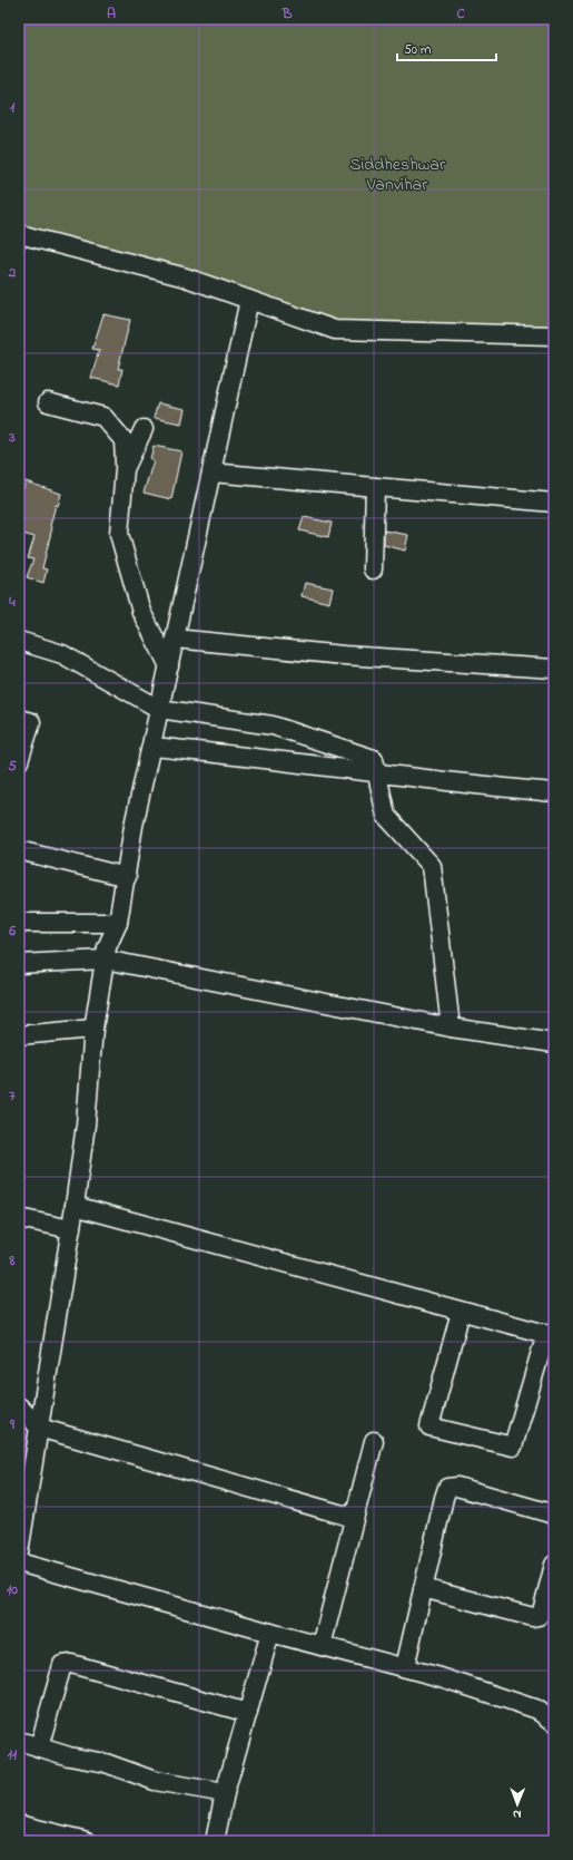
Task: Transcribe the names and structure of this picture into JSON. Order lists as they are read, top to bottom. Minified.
{"parks":["Siddheshwar Vanvihar"],"scale_bar":"50 m","north":"bottom","grid":{"columns":["A","B","C"],"rows":["1","2","3","4","5","6","7","8","9","10","11"]}}
